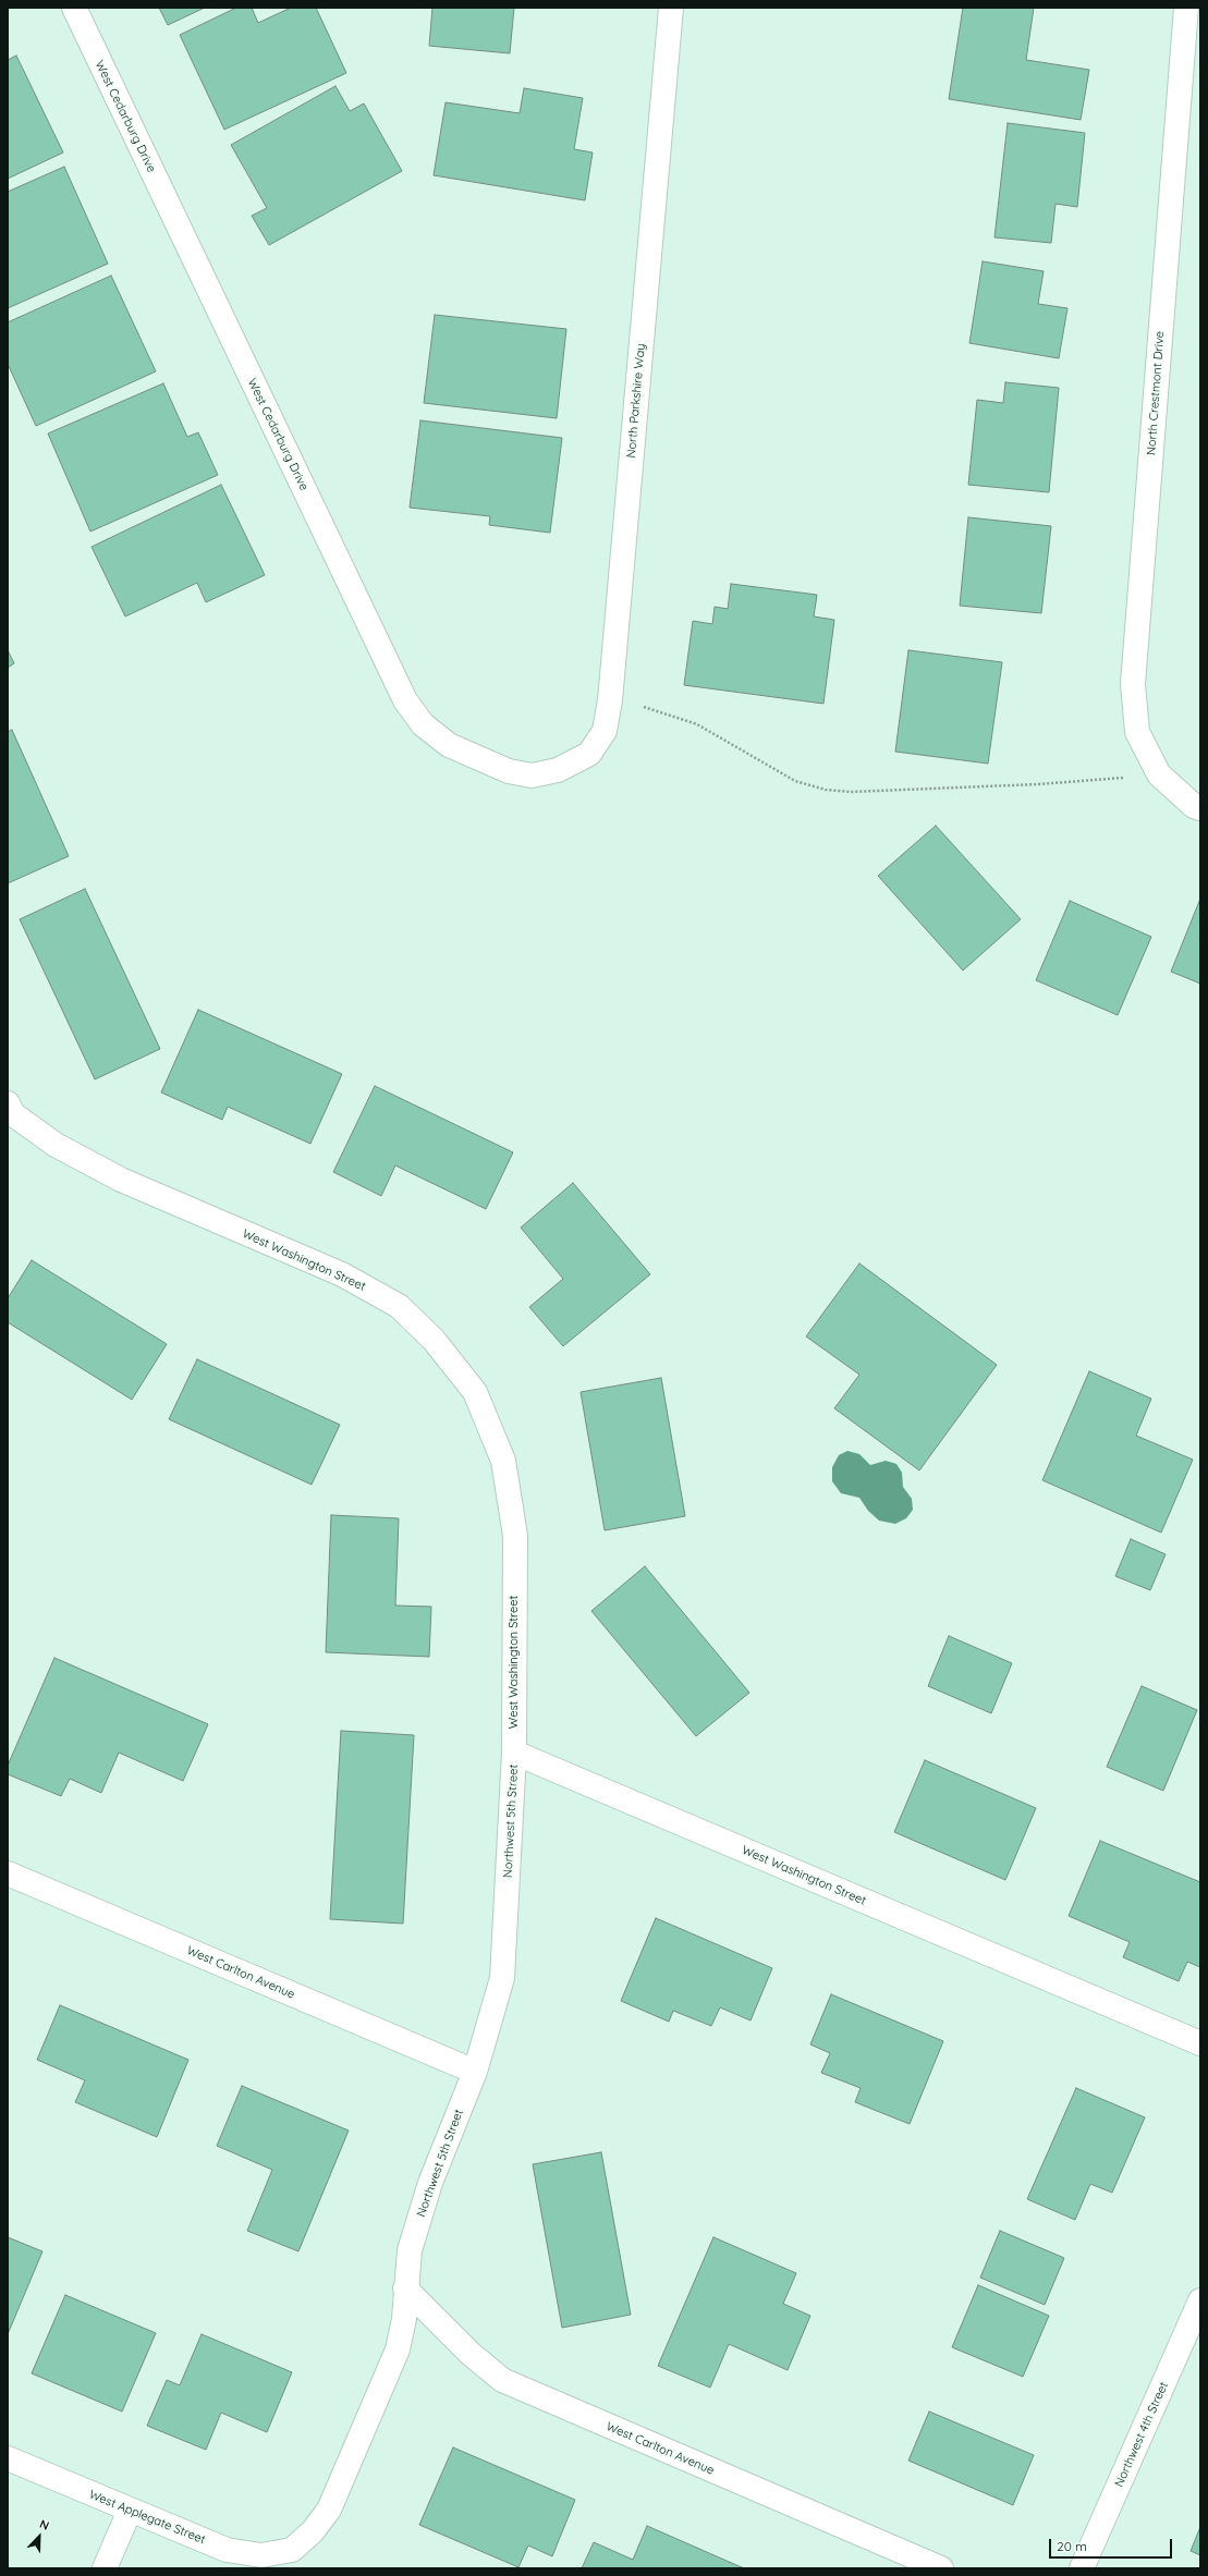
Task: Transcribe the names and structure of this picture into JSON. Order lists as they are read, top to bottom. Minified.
{"streets":{"street":["West Cedarburg Drive","North Crestmont Drive","North Parkshire Way","West Washington Street","Northwest 5th Street","West Carlton Avenue","Northwest 4th Street","West Applegate Street"]},"crossings":[["West Cedarburg Drive","North Parkshire Way"],["West Washington Street","Northwest 5th Street"],["Northwest 5th Street","West Carlton Avenue"],["Northwest 5th Street","West Applegate Street"]],"scale_bar":"20 m","north":"top right"}
